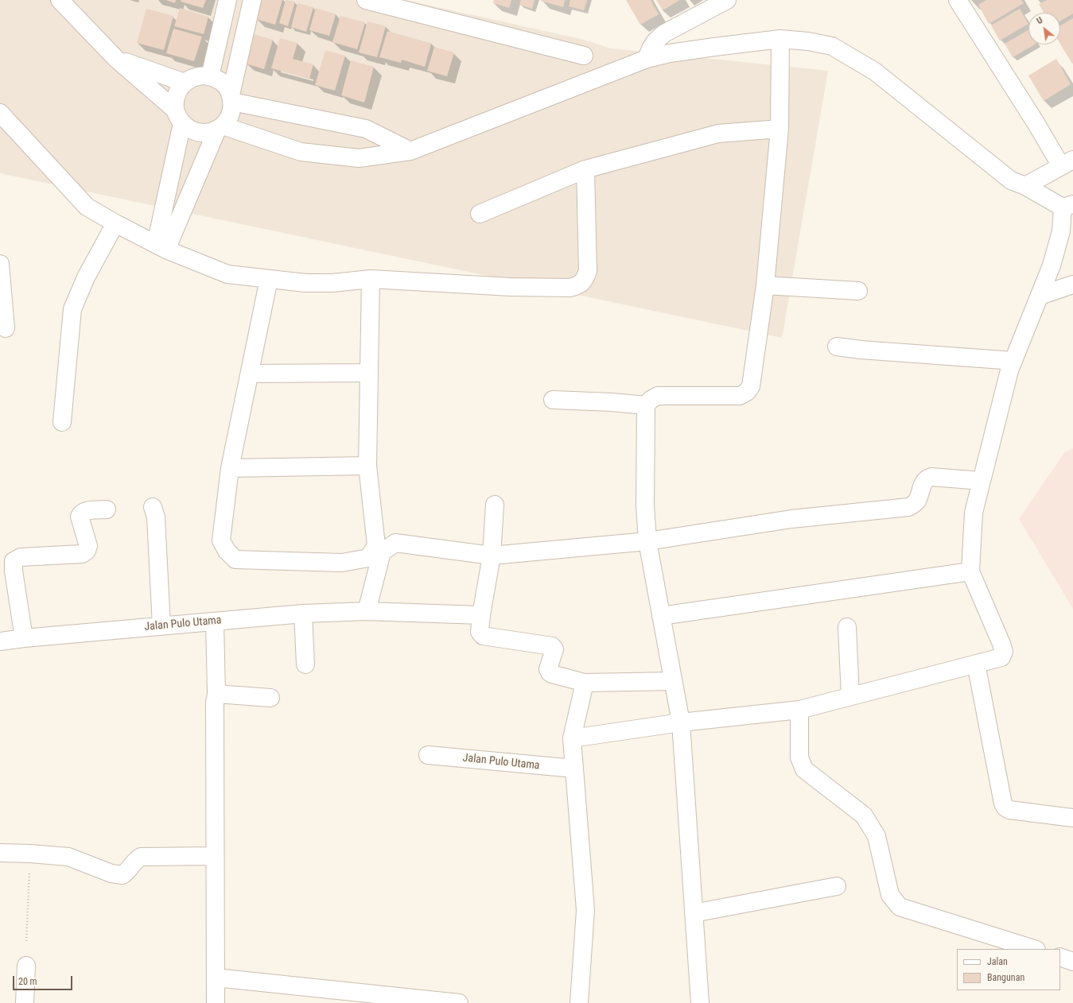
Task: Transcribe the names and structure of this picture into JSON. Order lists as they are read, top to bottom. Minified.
{"streets":{"street":["Jalan Pulo Utama"]},"legend":["Jalan","Bangunan"],"scale_bar":"20 m","north":"top left"}
